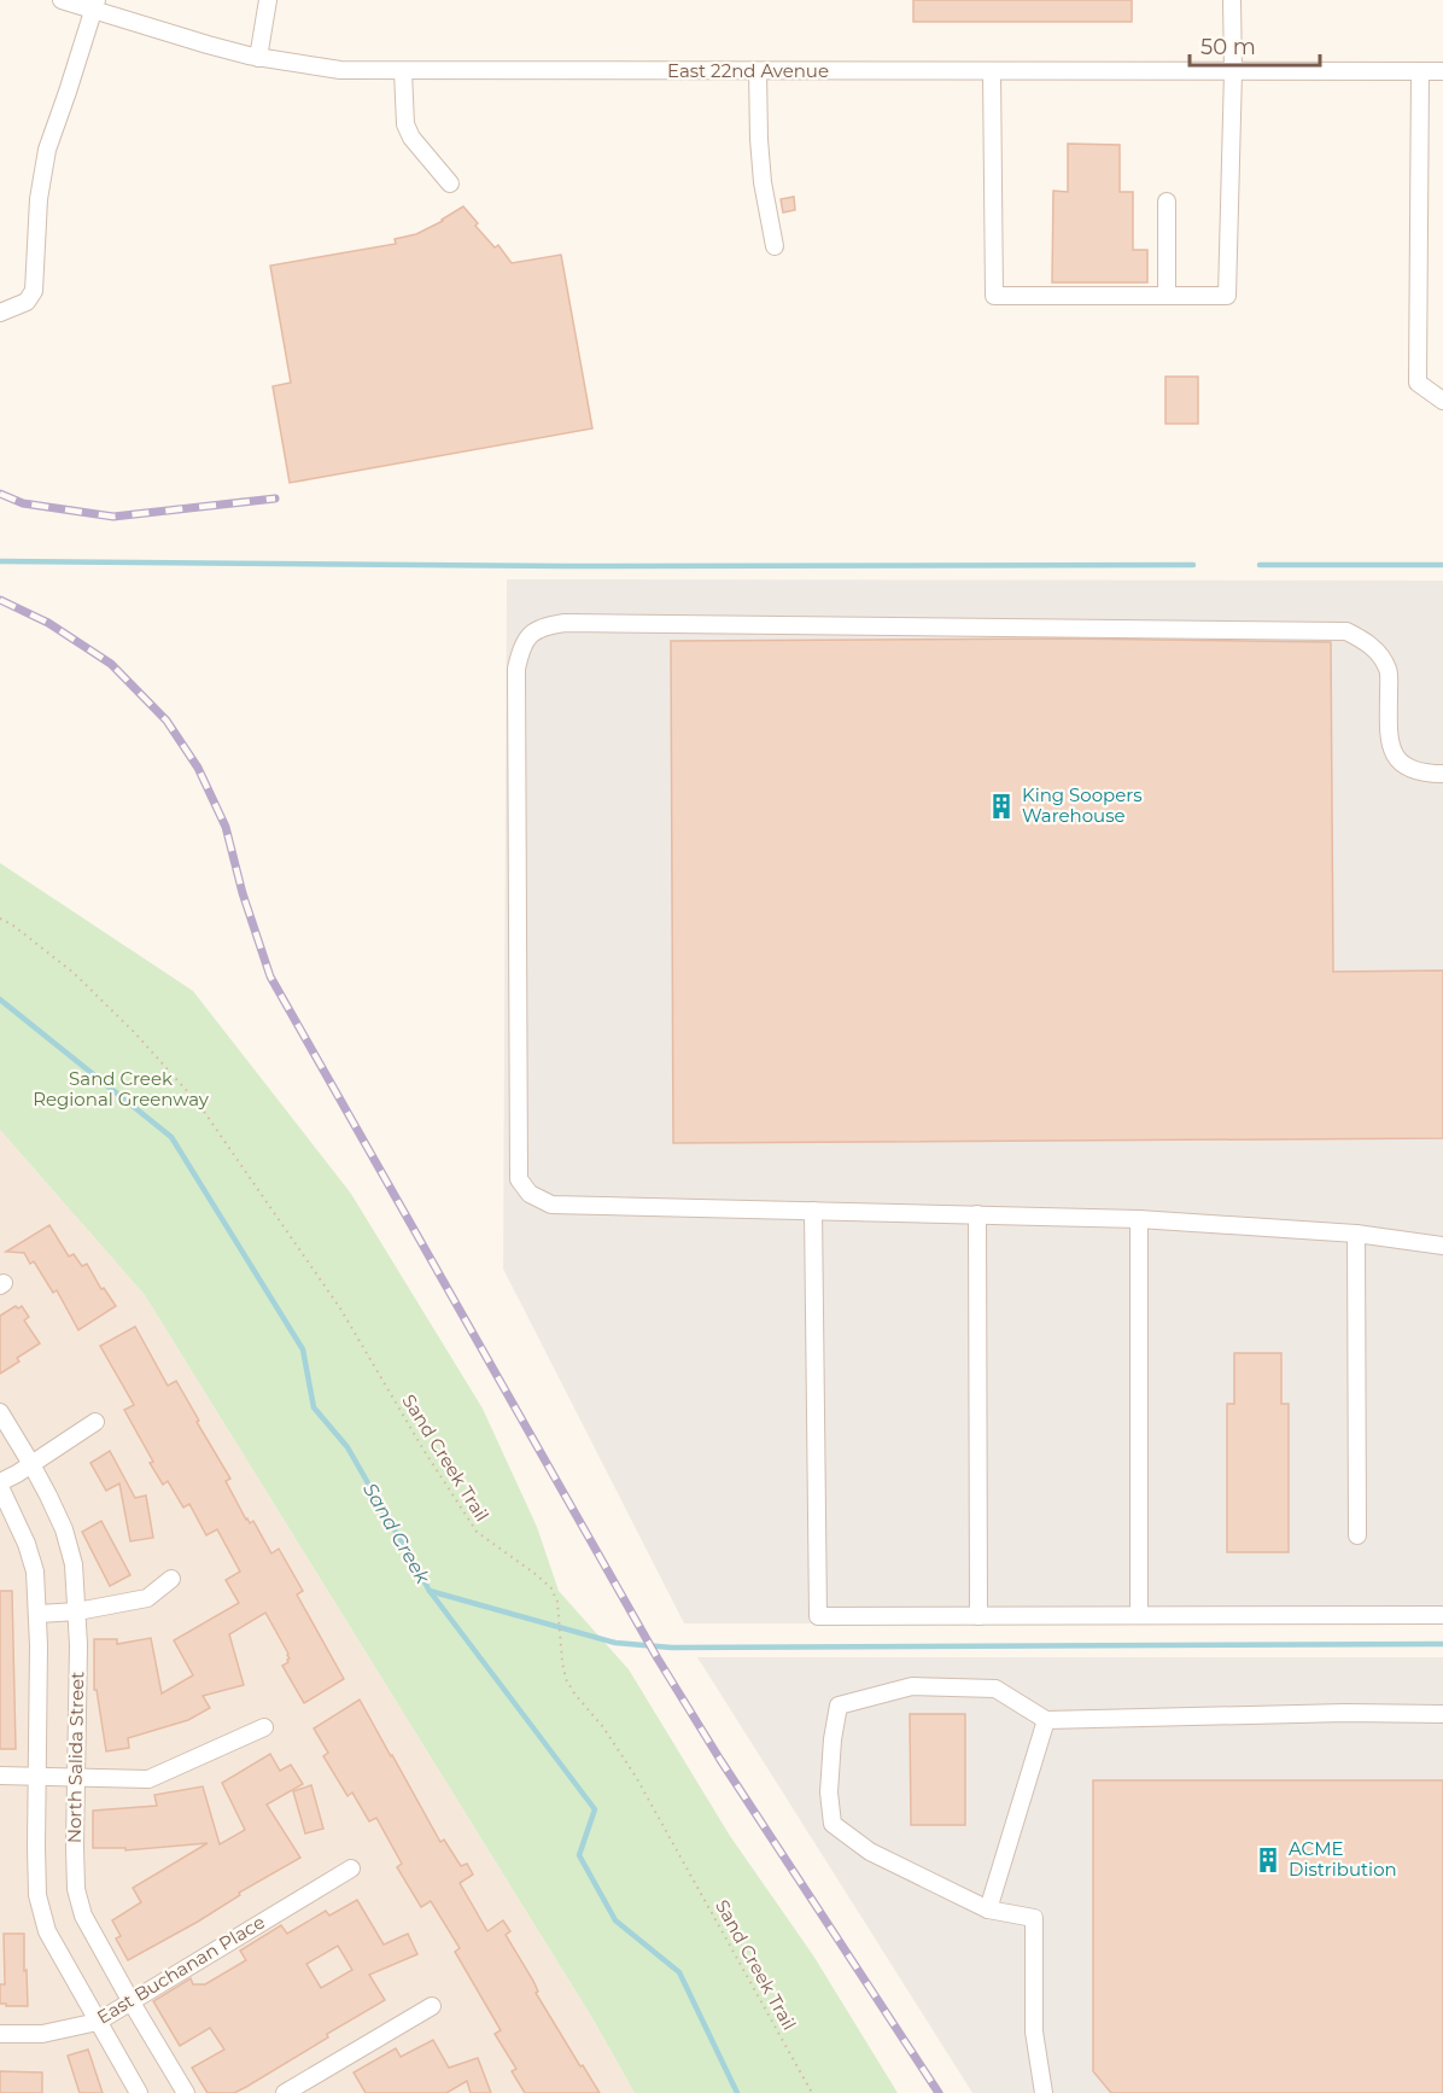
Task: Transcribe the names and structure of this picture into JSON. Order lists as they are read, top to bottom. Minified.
{"streets":{"street":["East 22nd Avenue","North Salida Street","East Buchanan Place"],"path":["Sand Creek Trail"]},"crossings":[["North Salida Street","East Buchanan Place"]],"water":["Sand Creek"],"parks":["Sand Creek Regional Greenway"],"places":{"building":["King Soopers Warehouse","ACME Distribution"]},"scale_bar":"50 m"}
